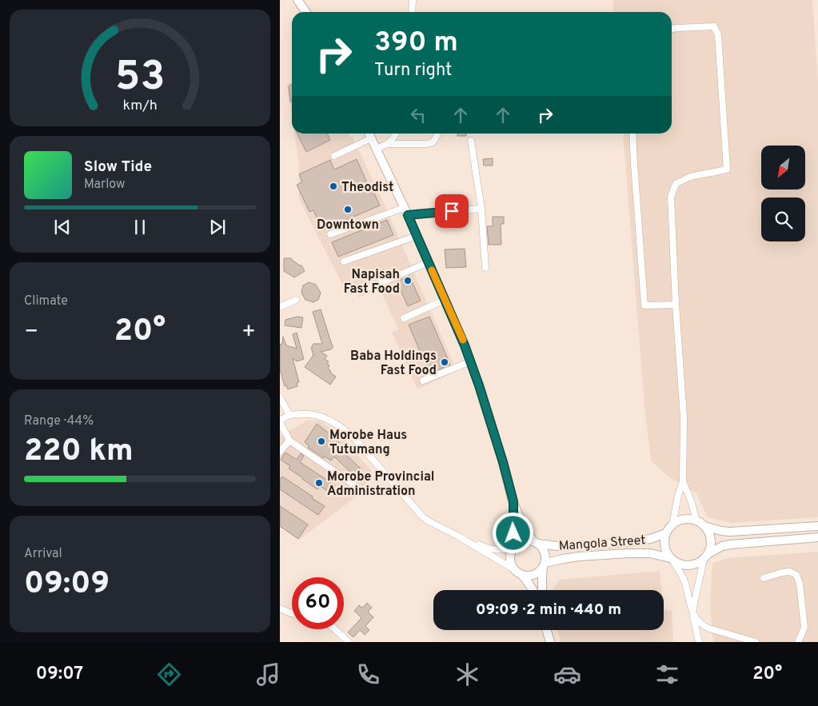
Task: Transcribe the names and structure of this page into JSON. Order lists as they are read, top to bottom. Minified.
{"streets":{"main road":["Mangola Street"]},"places":["Theodist","Downtown","Napisah Fast Food","Baba Holdings Fast Food","Morobe Haus Tutumang","Morobe Provincial Administration"],"north":"bottom left","page":{"turn":["390 m","Turn right"],"song":["Slow Tide","Marlow"],"tile":["Climate",["Range · 44%","220 km"],["Arrival","09:09"]],"heat":["−","20°","+"],"limit":"60","trip":"09:09 · 2 min · 440 m","tabs":["09:07","20°"],"gauge":["53","km/h"]}}
